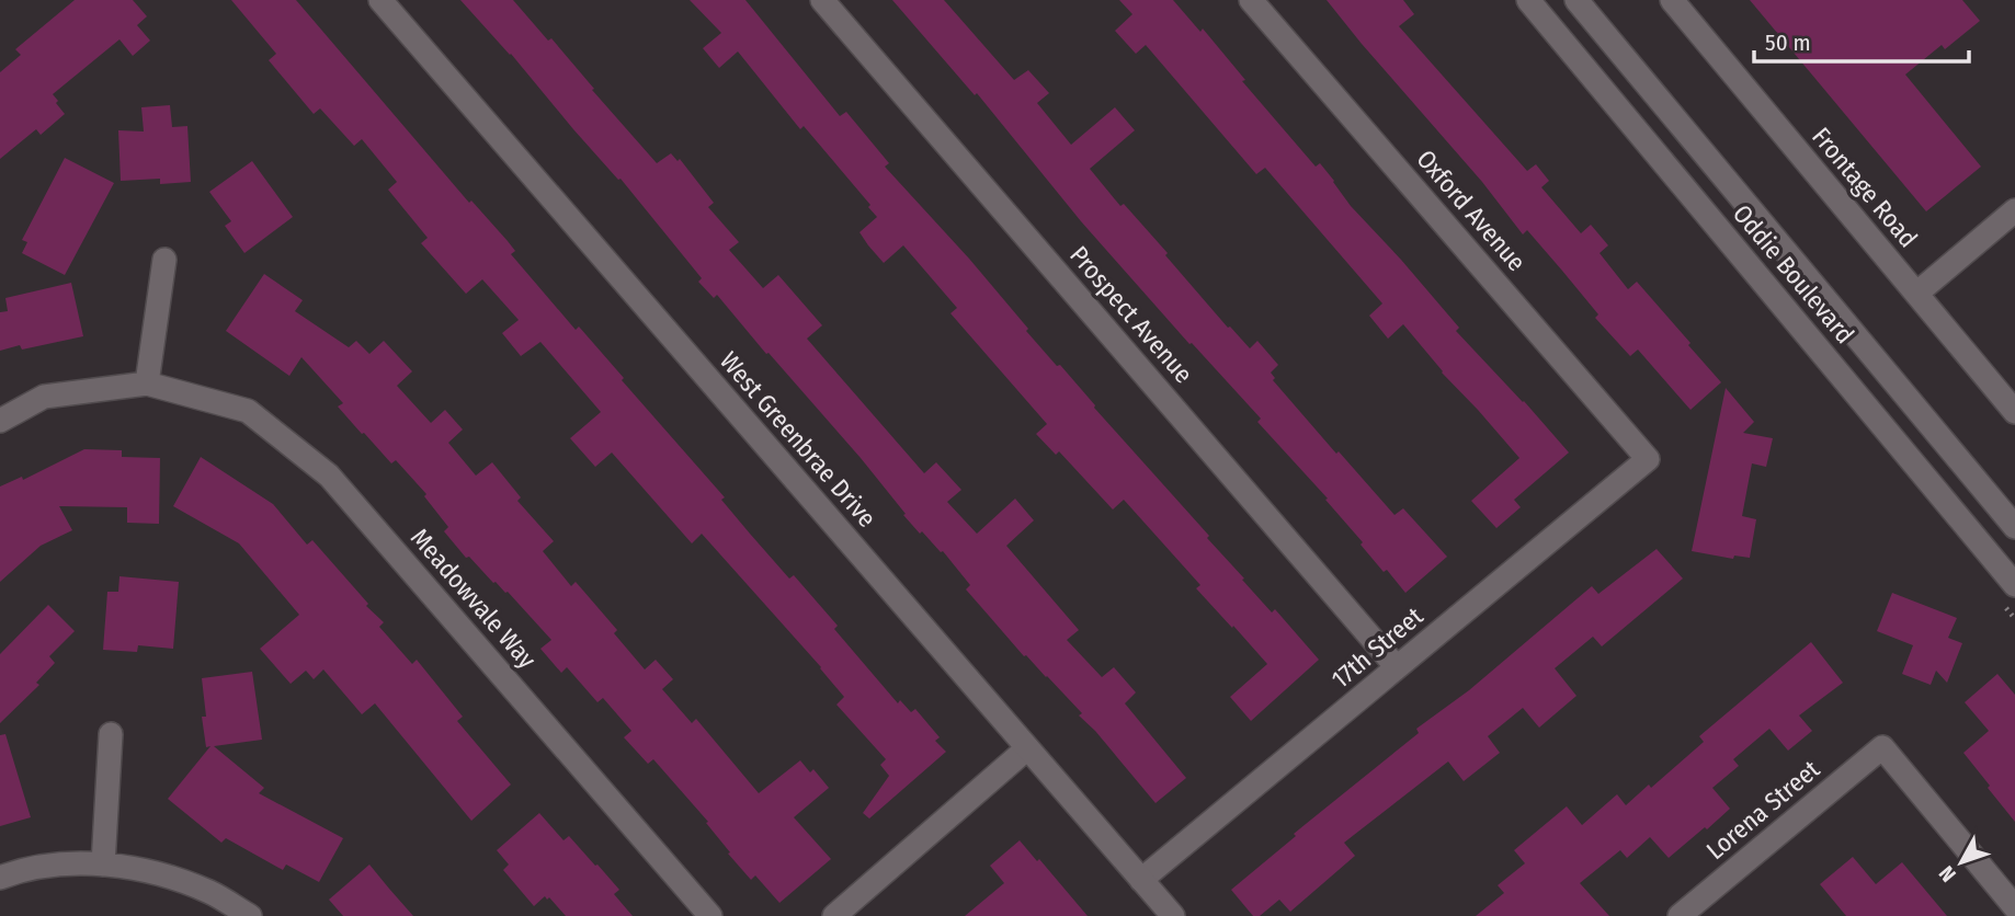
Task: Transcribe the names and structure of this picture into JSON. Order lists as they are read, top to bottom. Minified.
{"streets":{"street":["Frontage Road","Oxford Avenue","Oddie Boulevard","Prospect Avenue","West Greenbrae Drive","Meadowvale Way","17th Street","Lorena Street"]},"crossings":[["Oxford Avenue","17th Street"],["Prospect Avenue","17th Street"],["West Greenbrae Drive","17th Street"]],"scale_bar":"50 m","north":"bottom left"}
